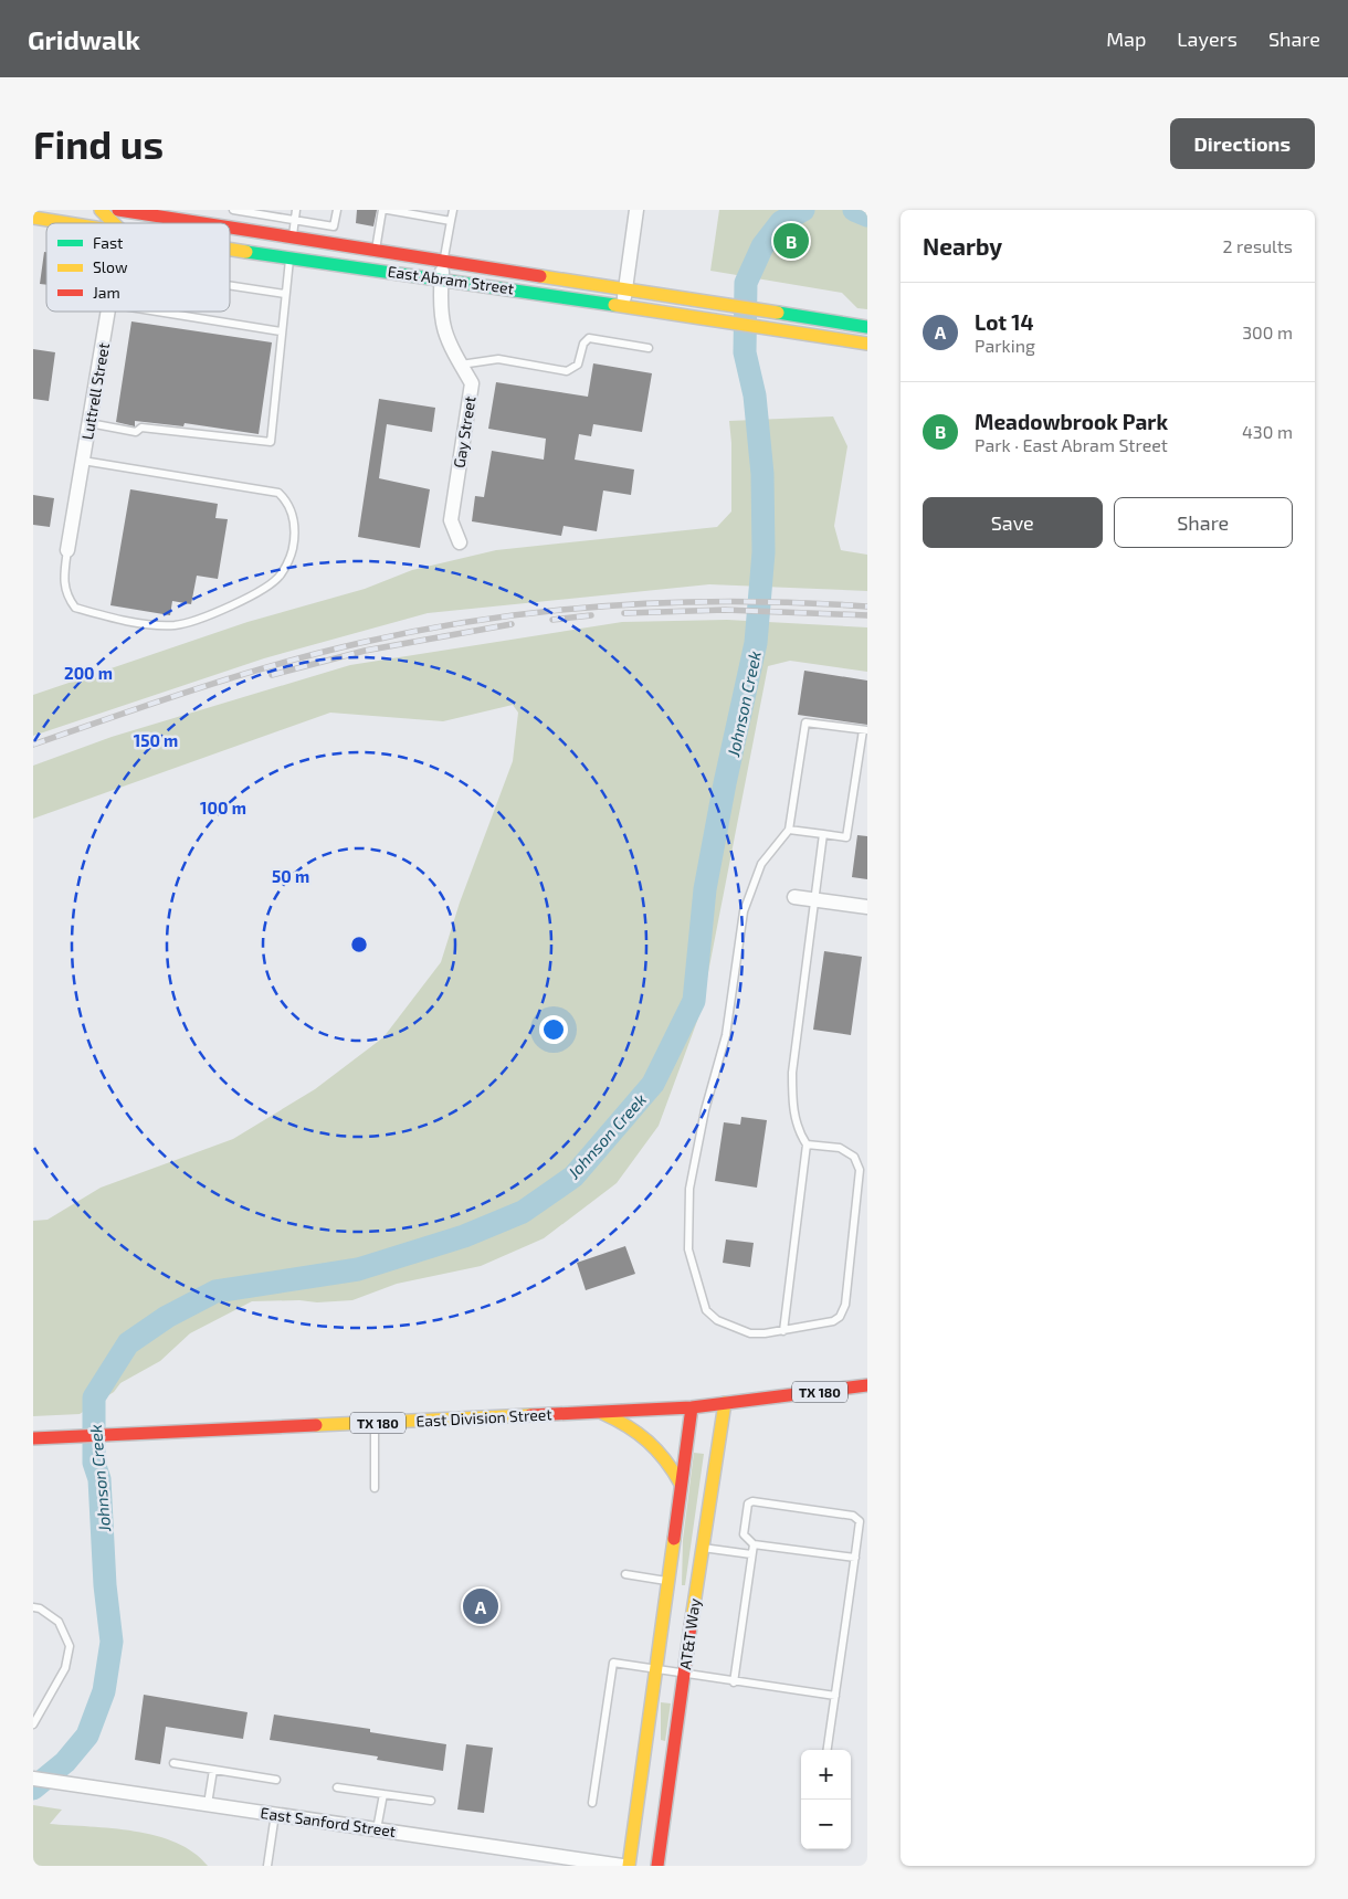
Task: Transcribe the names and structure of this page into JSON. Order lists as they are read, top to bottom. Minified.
{"streets":{"main road":["East Abram Street","TX 180","East Division Street","AT&T Way"],"street":["Luttrell Street","Gay Street","East Sanford Street"]},"crossings":[["East Abram Street","Gay Street"],["East Division Street","AT&T Way"]],"water":["Johnson Creek"],"legend":["Fast","Slow","Jam"],"page":{"header":"Gridwalk","nav":["Map","Layers","Share"],"buttons":["Directions",["Save","Share"]],"title":"Find us","heading":["Nearby","2 results"],"pins":["B","A"],"list":[{"mark":"A","name":"Lot 14","note":"Parking","value":"300 m"},{"mark":"B","name":"Meadowbrook Park","note":"Park · East Abram Street","value":"430 m"}],"map_buttons":["+","−"]},"rings":["200 m","150 m","100 m","50 m"]}
